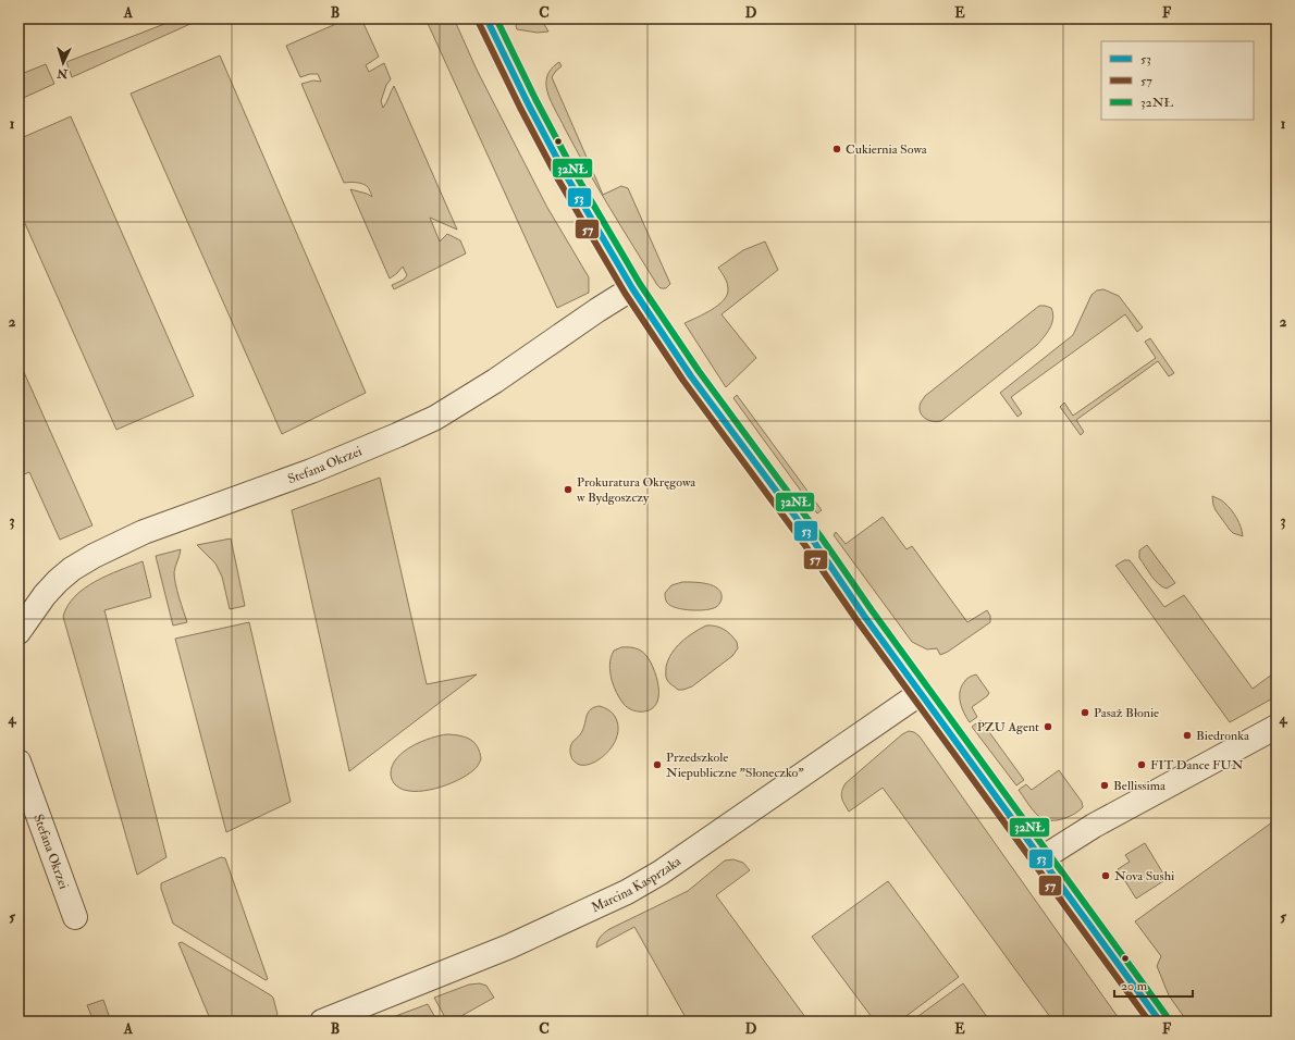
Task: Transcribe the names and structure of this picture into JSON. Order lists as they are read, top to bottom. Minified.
{"streets":{"street":["Stefana Okrzei","Marcina Kasprzaka"]},"places":["Cukiernia Sowa","Prokuratura Okręgowa w Bydgoszczy","Pasaż Błonie","PZU Agent","Biedronka","Przedszkole Niepubliczne \"Słoneczko\"","FIT Dance FUN","Bellissima","Nova Sushi"],"lines":["transit line 53","transit line 32NŁ","transit line 57"],"legend":["53","57","32NŁ"],"scale_bar":"20 m","north":"bottom","grid":{"columns":["A","B","C","D","E","F"],"rows":["1","2","3","4","5"]}}
